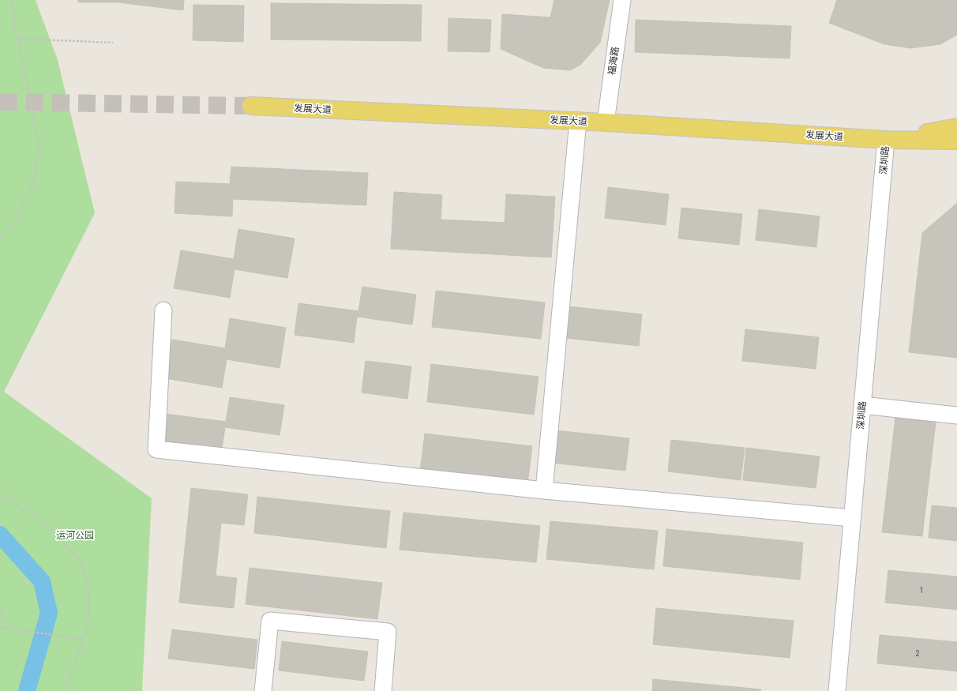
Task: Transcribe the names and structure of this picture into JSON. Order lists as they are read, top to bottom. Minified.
{"streets":{"main road":["发展大道"],"street":["福海路","深圳路"]},"crossings":[["福海路","发展大道"],["发展大道","深圳路"]],"parks":["运河公园"],"house_numbers":["1","2"]}
